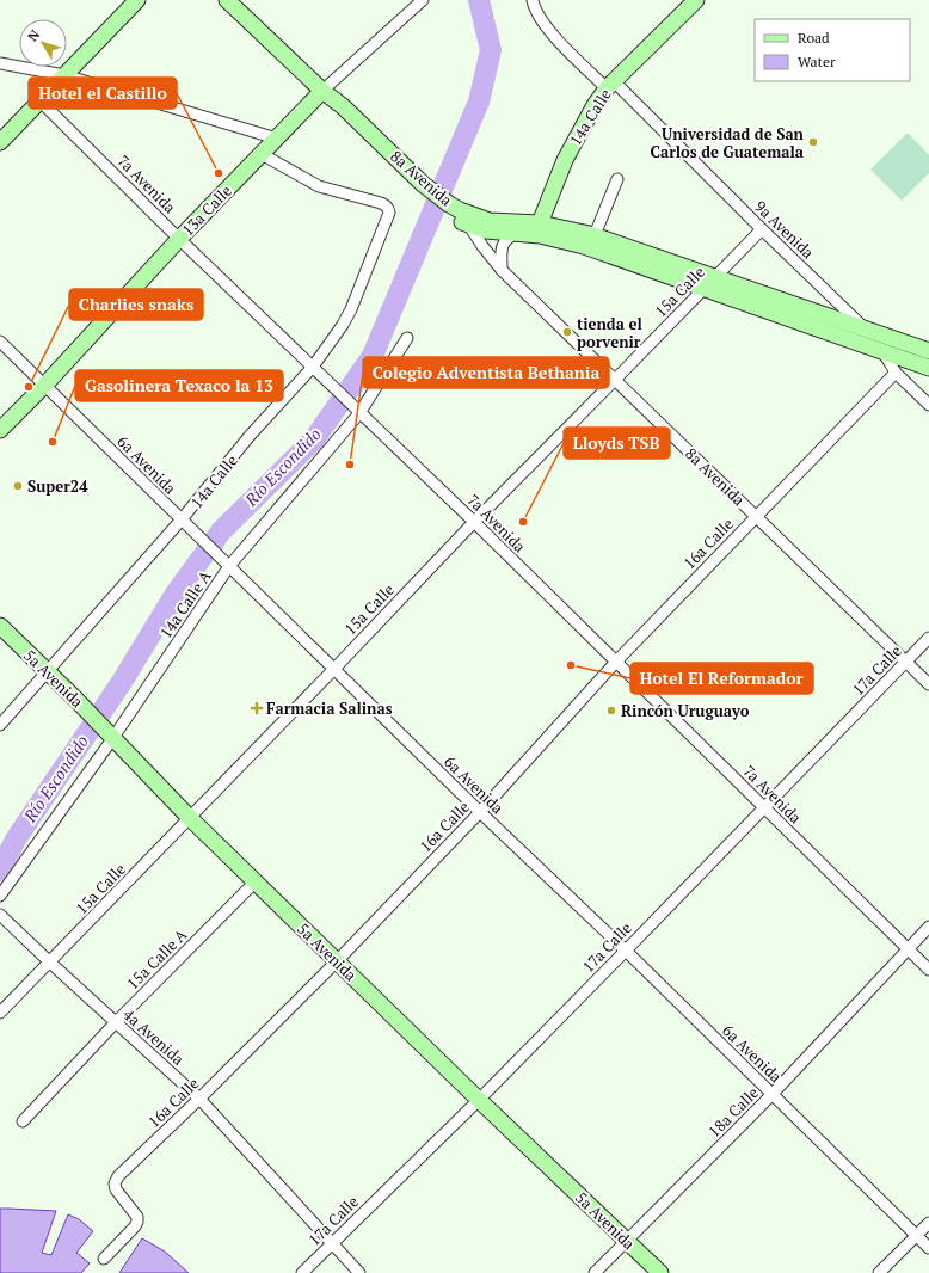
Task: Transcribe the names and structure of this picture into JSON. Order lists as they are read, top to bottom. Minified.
{"streets":{"street":["14a Calle","8a Avenida","7a Avenida","13a Calle","9a Avenida","15a Calle","6a Avenida","16a Calle","14a Calle A","17a Calle","5a Avenida","15a Calle A","4a Avenida","18a Calle"]},"crossings":[["14a Calle","8a Avenida"],["14a Calle","7a Avenida"],["14a Calle","13a Calle"],["14a Calle","9a Avenida"],["14a Calle","6a Avenida"],["14a Calle","5a Avenida"],["8a Avenida","13a Calle"],["8a Avenida","15a Calle"],["8a Avenida","16a Calle"],["8a Avenida","17a Calle"],["7a Avenida","13a Calle"],["7a Avenida","15a Calle"],["7a Avenida","16a Calle"],["7a Avenida","14a Calle A"],["7a Avenida","17a Calle"],["7a Avenida","18a Calle"],["13a Calle","6a Avenida"],["9a Avenida","15a Calle"],["9a Avenida","16a Calle"],["15a Calle","6a Avenida"],["15a Calle","5a Avenida"],["15a Calle","4a Avenida"],["6a Avenida","16a Calle"],["6a Avenida","14a Calle A"],["6a Avenida","17a Calle"],["6a Avenida","18a Calle"],["16a Calle","5a Avenida"],["16a Calle","4a Avenida"],["14a Calle A","5a Avenida"],["17a Calle","5a Avenida"],["17a Calle","4a Avenida"],["5a Avenida","15a Calle A"],["5a Avenida","18a Calle"],["15a Calle A","4a Avenida"]],"water":["Río Escondido"],"places":{"other":["Universidad de San Carlos de Guatemala","Hotel el Castillo","tienda el porvenir","Charlies snaks","Gasolinera Texaco la 13","Colegio Adventista Bethania","Super24","Lloyds TSB","Hotel El Reformador","Rincón Uruguayo"],"health":["Farmacia Salinas"]},"legend":["Road","Water"],"north":"top left"}
